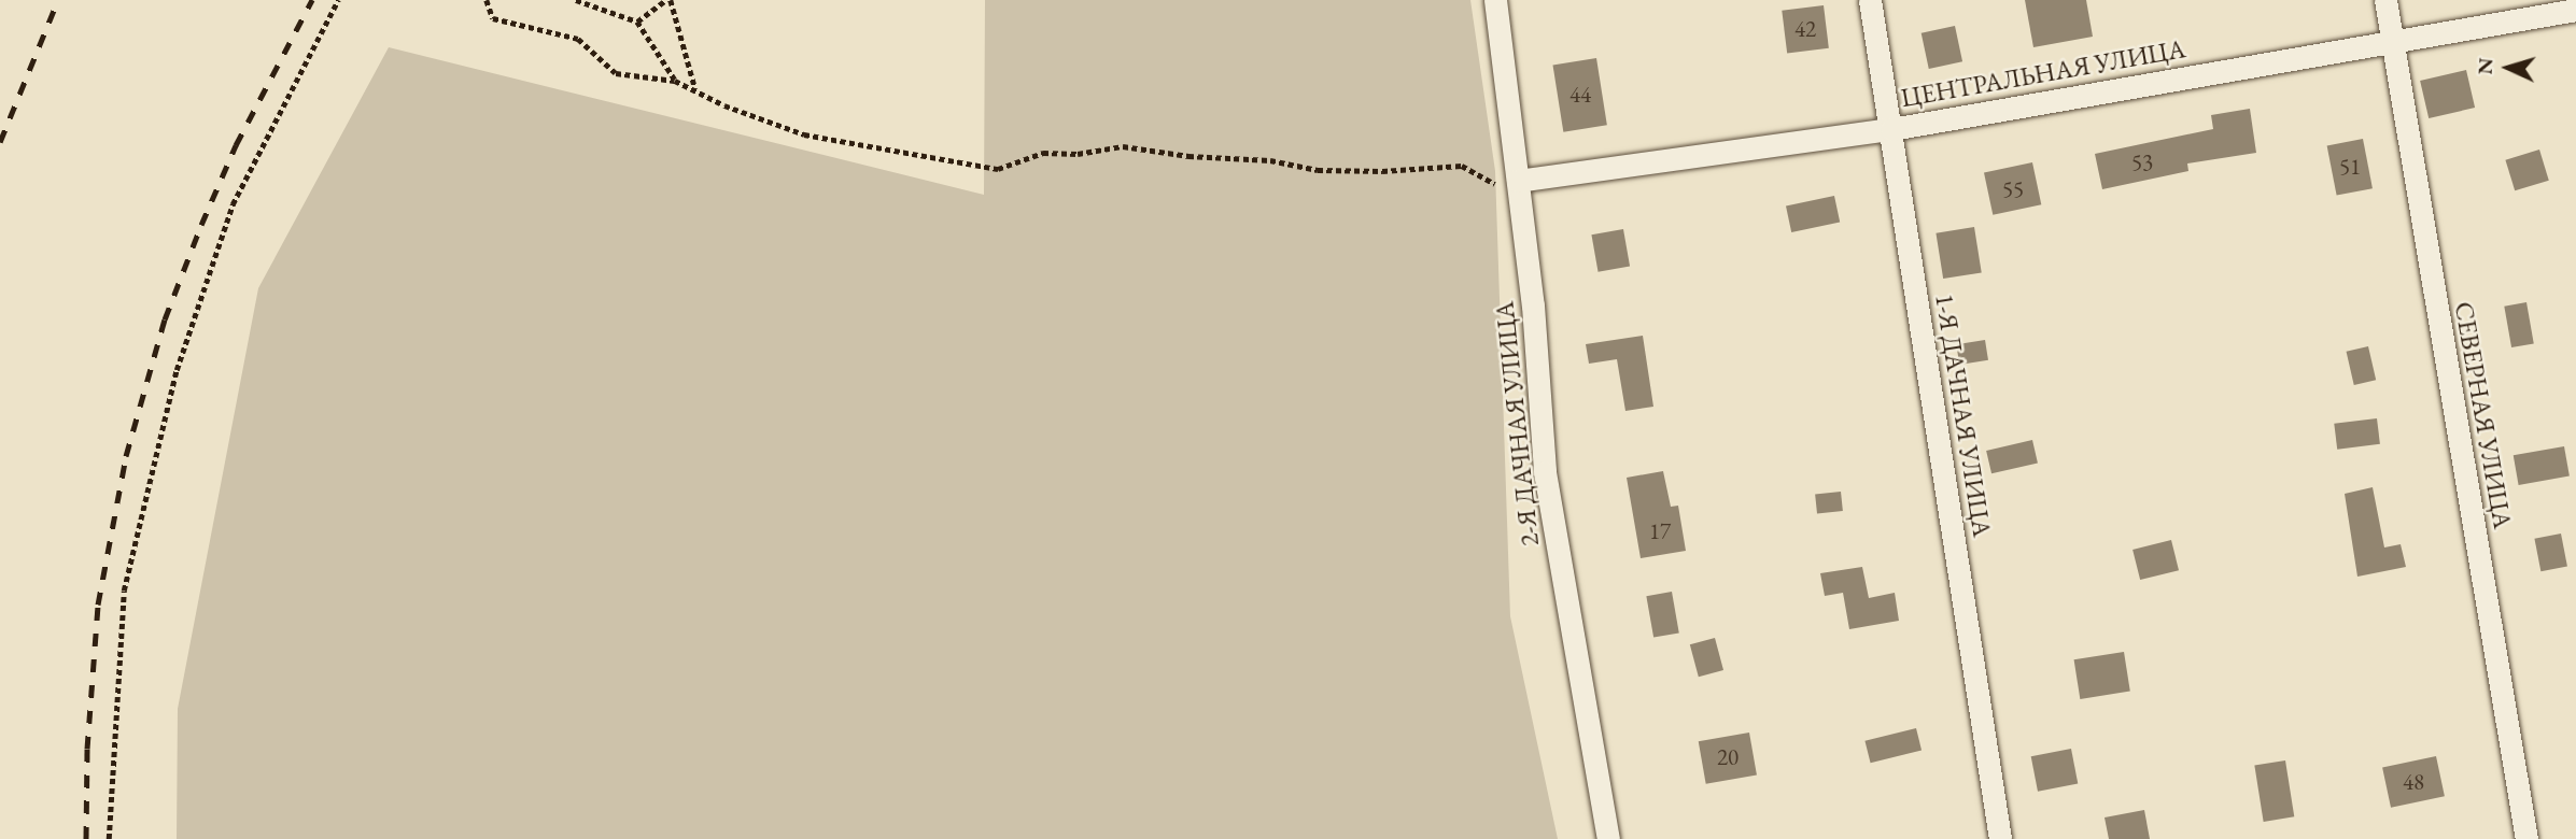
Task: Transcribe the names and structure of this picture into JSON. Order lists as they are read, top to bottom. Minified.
{"streets":{"street":["ЦЕНТРАЛЬНАЯ УЛИЦА","1-Я ДАЧНАЯ УЛИЦА","СЕВЕРНАЯ УЛИЦА","2-Я ДАЧНАЯ УЛИЦА"]},"crossings":[["ЦЕНТРАЛЬНАЯ УЛИЦА","1-Я ДАЧНАЯ УЛИЦА"],["ЦЕНТРАЛЬНАЯ УЛИЦА","СЕВЕРНАЯ УЛИЦА"],["ЦЕНТРАЛЬНАЯ УЛИЦА","2-Я ДАЧНАЯ УЛИЦА"]],"house_numbers":["42","44","53","51","55","17","20","48"],"north":"left"}
